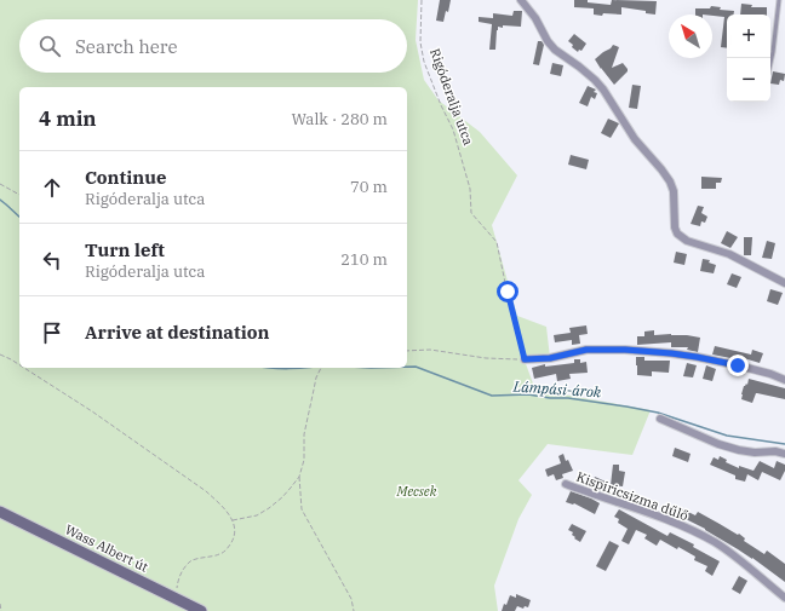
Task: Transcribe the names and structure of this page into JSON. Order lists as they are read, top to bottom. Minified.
{"streets":{"street":["Kispiricsizma dűlő","Wass Albert út"],"path":["Rigóderalja utca"]},"water":["Lámpási-árok"],"parks":["Mecsek"],"north":"top left","page":{"map_buttons":["+","−"],"search":"Search here","heading":["4 min","Walk · 280 m"],"list":[["Continue","Rigóderalja utca","70 m"],["Turn left","Rigóderalja utca","210 m"],"Arrive at destination"]}}
